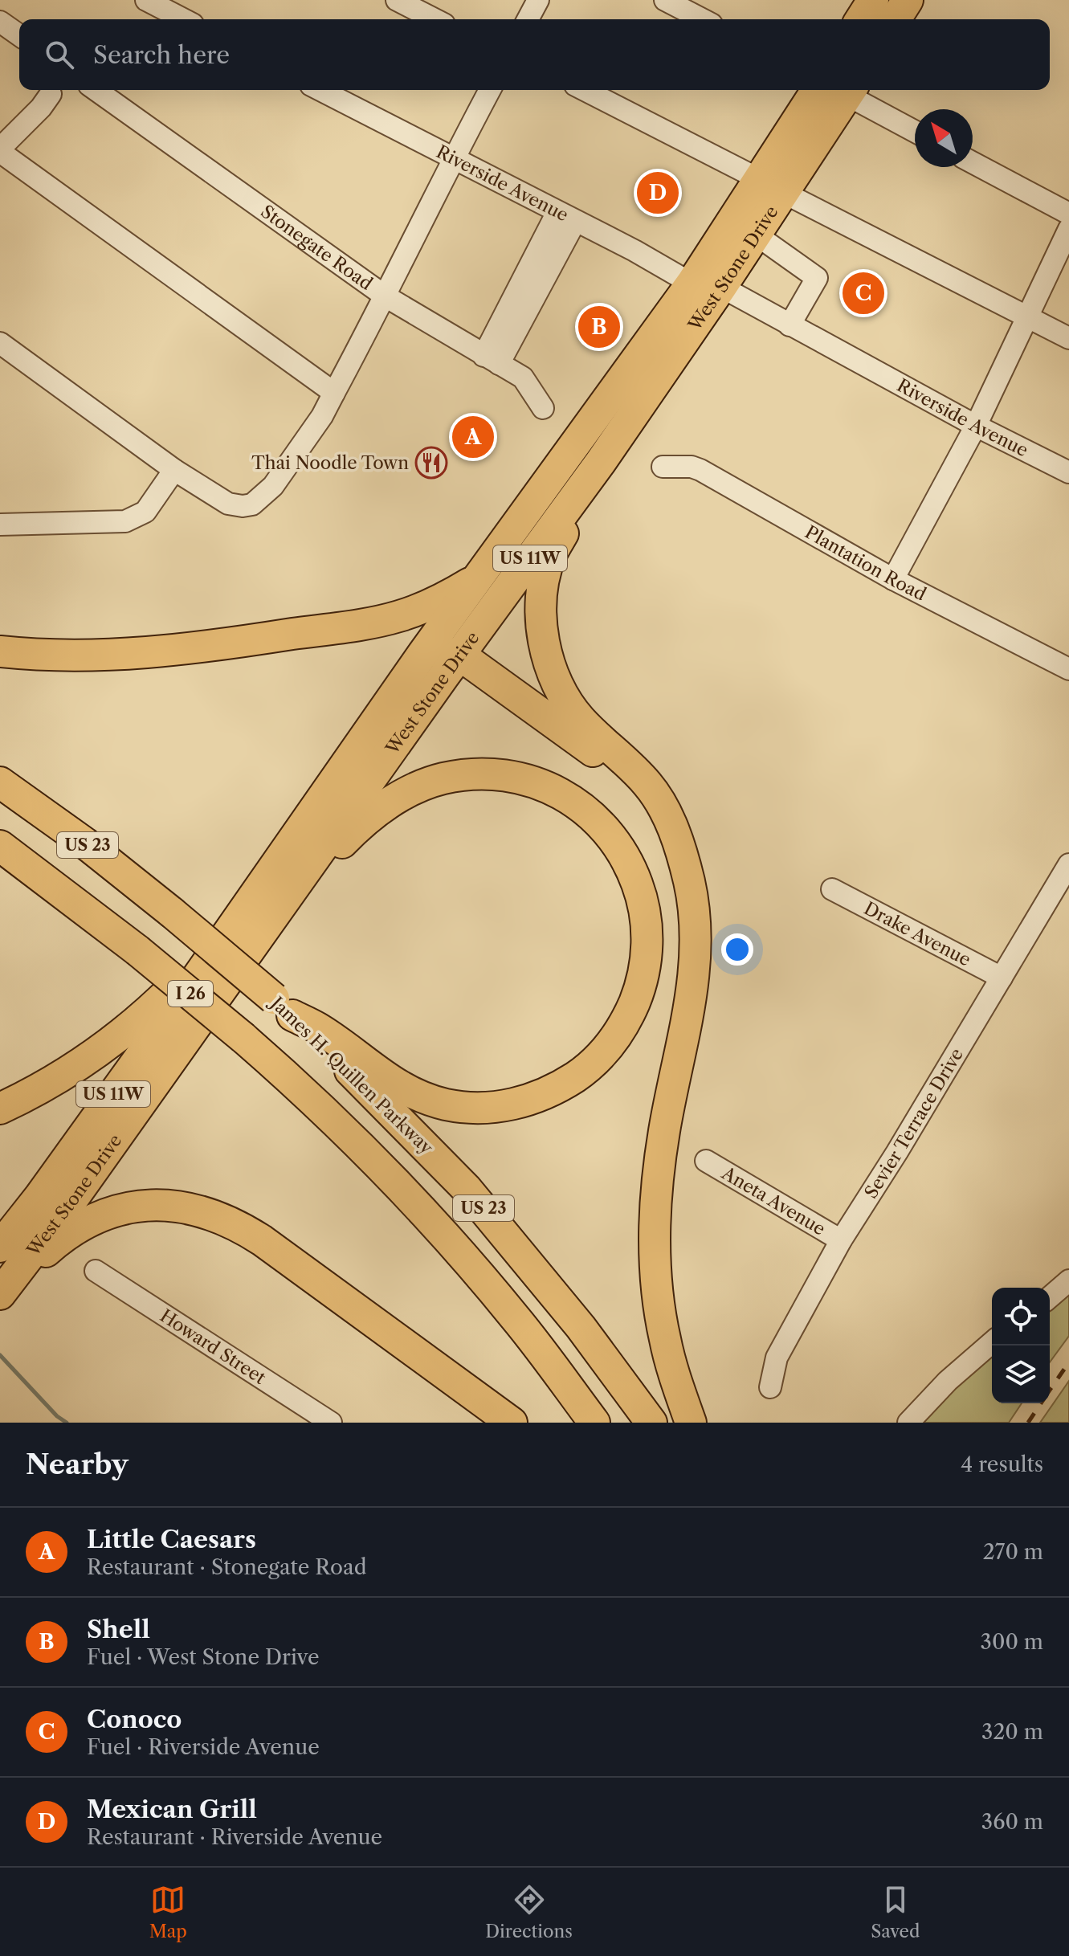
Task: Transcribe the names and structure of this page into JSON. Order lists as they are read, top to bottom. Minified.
{"streets":{"highway":["West Stone Drive","US 11W","US 23","I 26","James H. Quillen Parkway"],"street":["Riverside Avenue","Stonegate Road","Plantation Road","Drake Avenue","Sevier Terrace Drive","Aneta Avenue","Howard Street"]},"crossings":[["Riverside Avenue","West Stone Drive"],["US 23","I 26"],["Drake Avenue","Sevier Terrace Drive"],["Sevier Terrace Drive","Aneta Avenue"]],"places":{"restaurant":["Thai Noodle Town"]},"north":"top left","page":{"search":"Search here","pins":["D","C","B","A"],"heading":["Nearby","4 results"],"list":[{"mark":"A","name":"Little Caesars","note":"Restaurant · Stonegate Road","value":"270 m"},{"mark":"B","name":"Shell","note":"Fuel · West Stone Drive","value":"300 m"},{"mark":"C","name":"Conoco","note":"Fuel · Riverside Avenue","value":"320 m"},{"mark":"D","name":"Mexican Grill","note":"Restaurant · Riverside Avenue","value":"360 m"}],"nav":["Map","Directions","Saved"]}}
